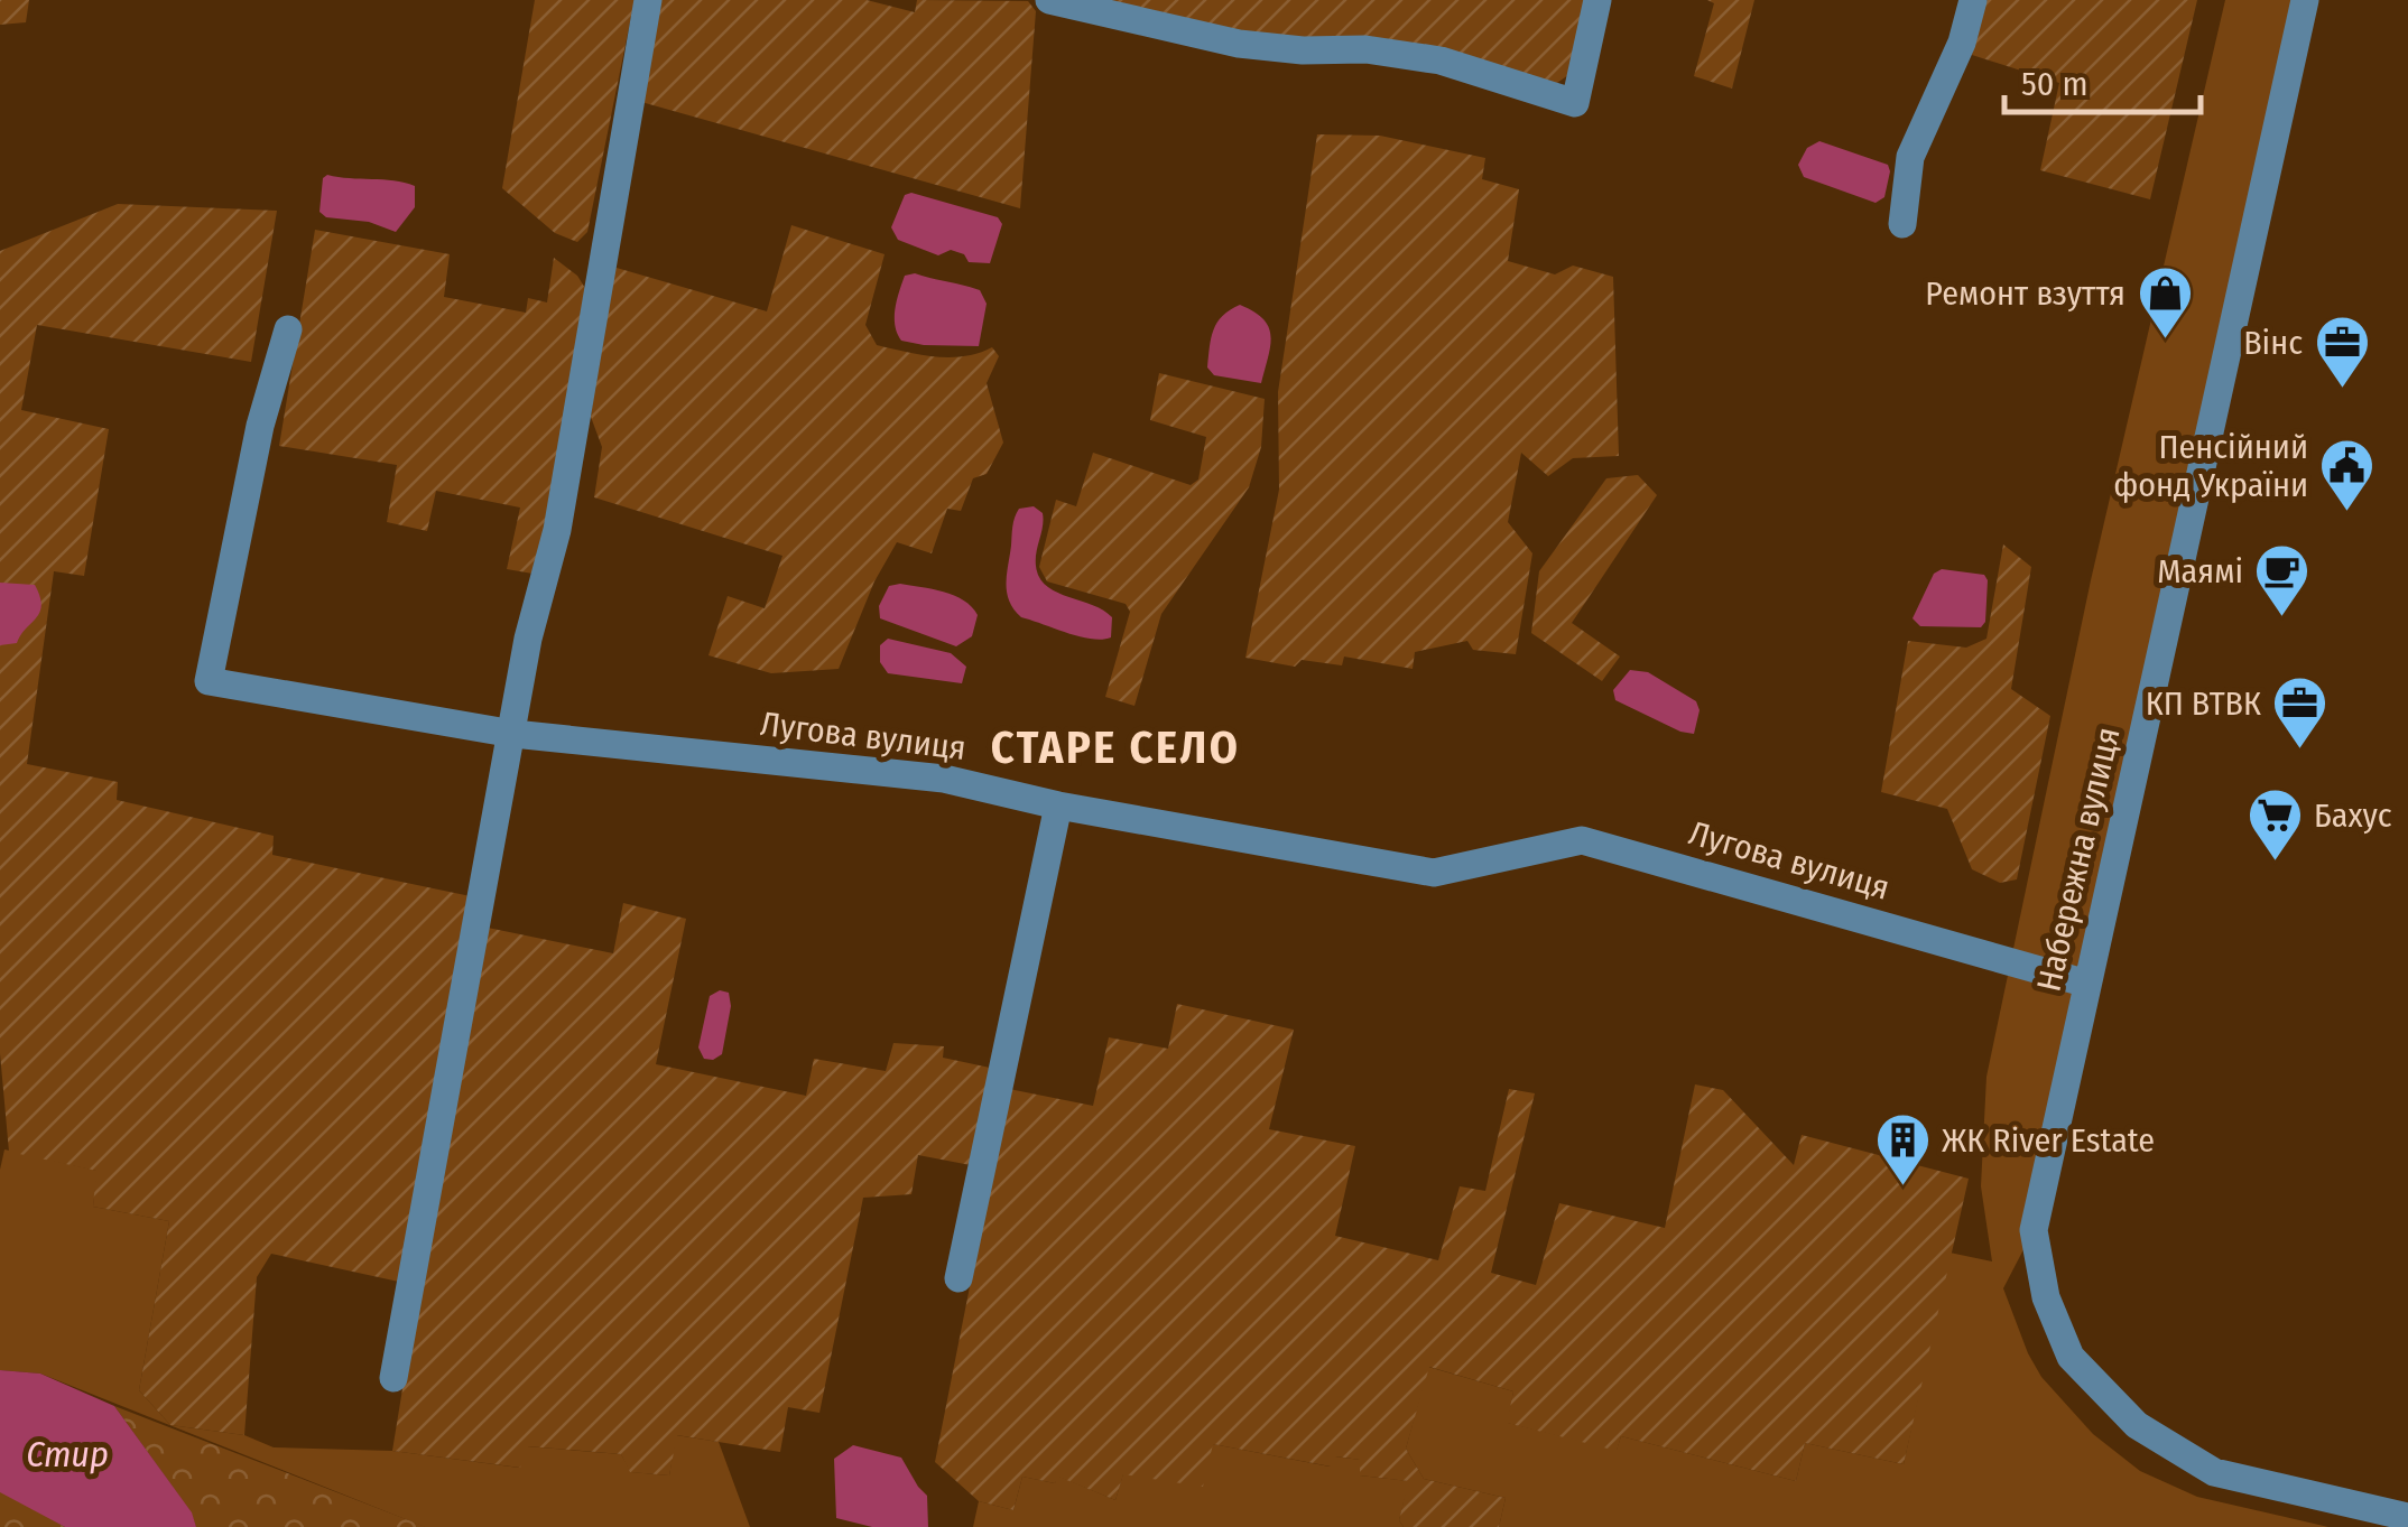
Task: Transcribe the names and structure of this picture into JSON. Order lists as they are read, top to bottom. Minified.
{"streets":{"street":["Лугова вулиця","Набережна вулиця"]},"crossings":[["Лугова вулиця","Набережна вулиця"]],"districts":["СТАРЕ СЕЛО"],"water":["Стир"],"places":{"shop":["Ремонт взуття"],"office":["Вінс","КП ВТВК"],"public building":["Пенсійний фонд України"],"cafe":["Маямі"],"supermarket":["Бахус"],"building":["ЖК River Estate"]},"scale_bar":"50 m"}
